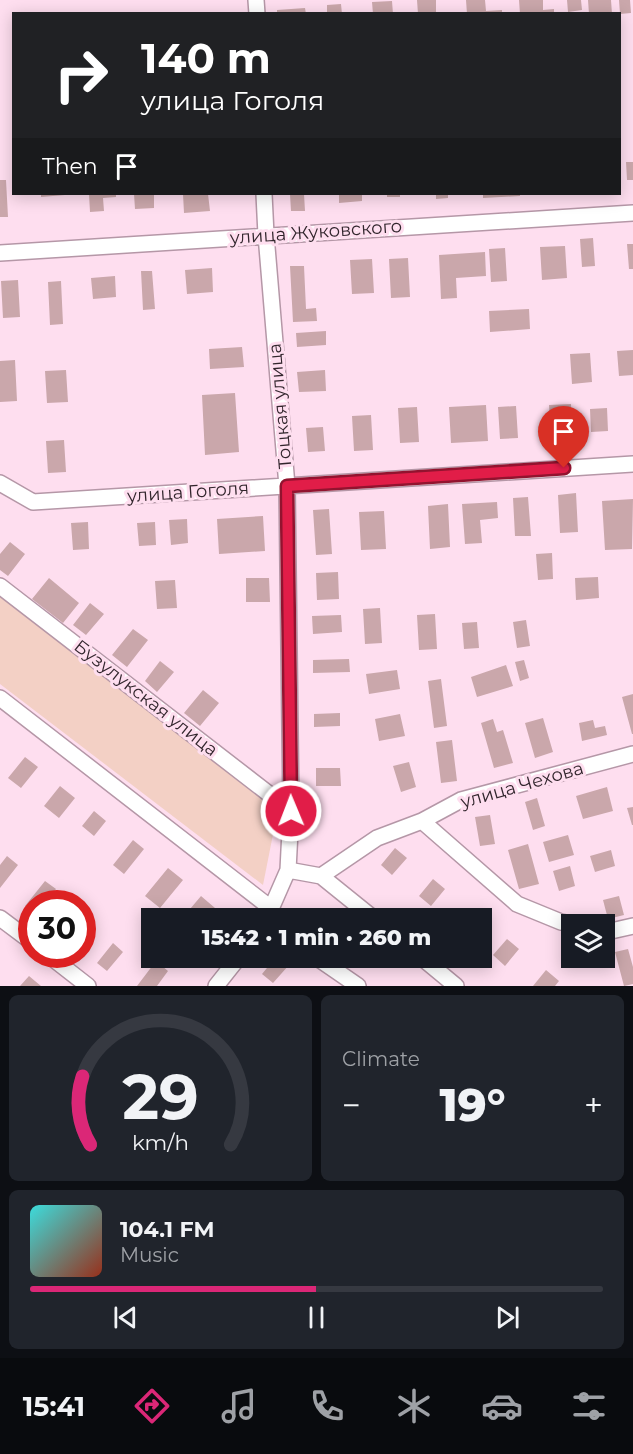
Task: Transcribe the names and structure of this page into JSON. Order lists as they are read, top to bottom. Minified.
{"streets":{"street":["улица Жуковского","Тоцкая улица","улица Гоголя","Бузулукская улица","улица Чехова"]},"crossings":[["улица Жуковского","Тоцкая улица"],["Тоцкая улица","улица Гоголя"],["Тоцкая улица","Бузулукская улица"]],"page":{"turn":["140 m","улица Гоголя"],"then":"Then","limit":"30","trip":"15:42 · 1 min · 260 m","tile":"Climate","heat":["−","19°","+"],"song":["104.1 FM","Music"],"tabs":"15:41","gauge":["29","km/h"]}}
